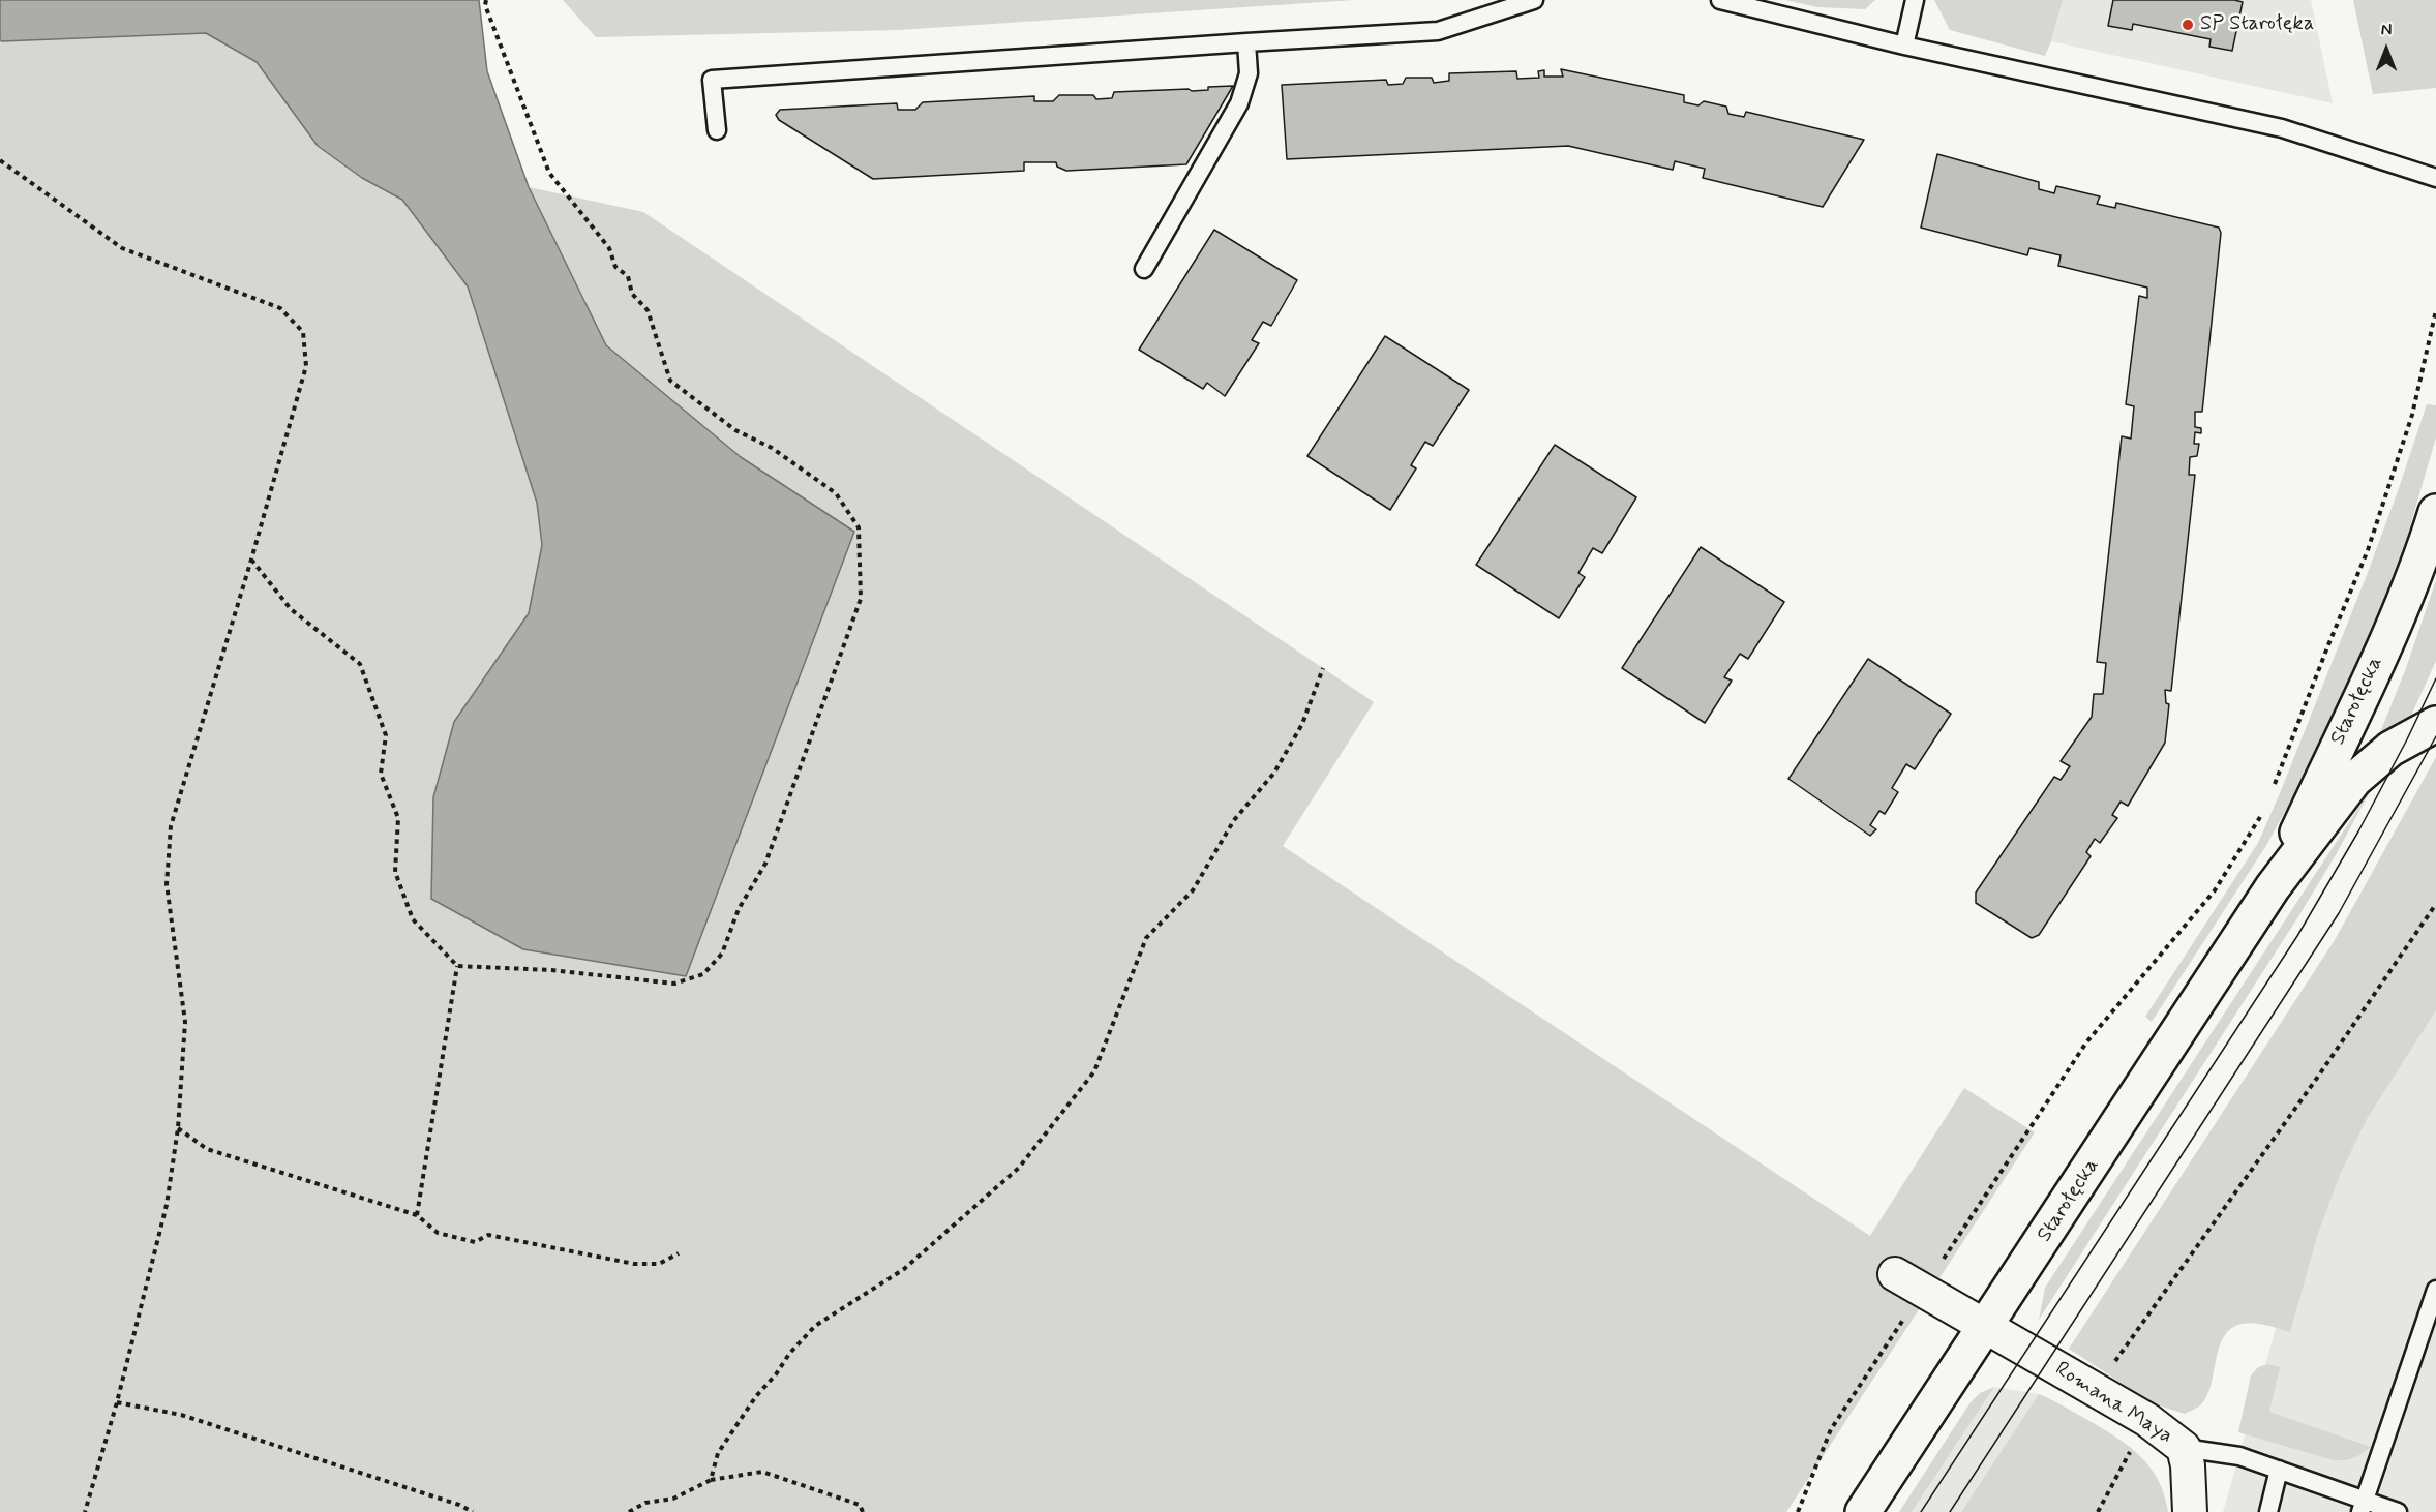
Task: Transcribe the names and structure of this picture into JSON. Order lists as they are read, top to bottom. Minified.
{"streets":{"street":["Starołęcka","Romana Maya"]},"crossings":[["Starołęcka","Romana Maya"]],"places":["SP Starołęka"],"north":"top"}
